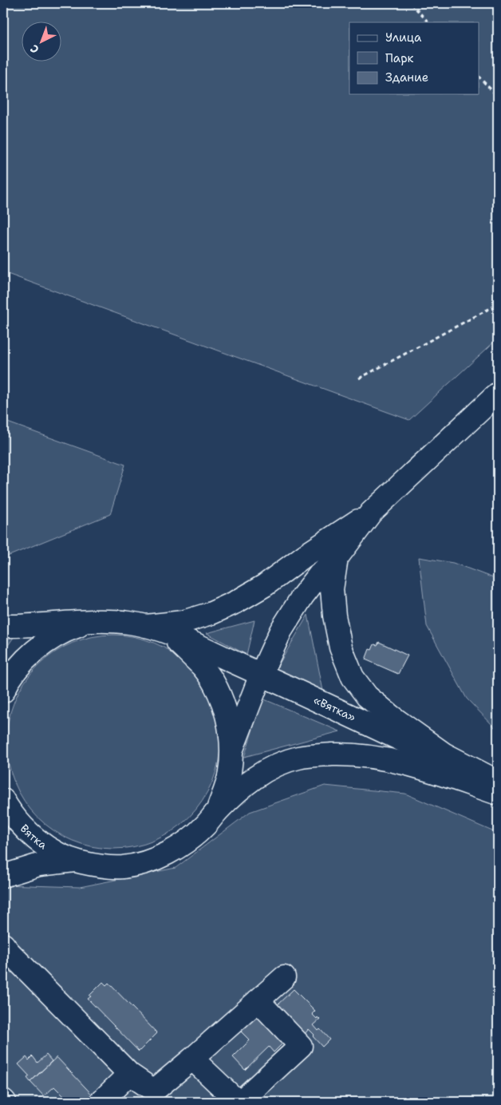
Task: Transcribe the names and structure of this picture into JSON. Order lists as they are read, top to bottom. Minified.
{"streets":{"main road":["«Вятка»","Вятка"]},"crossings":[["«Вятка»","Вятка"]],"legend":["Улица","Парк","Здание"],"north":"bottom left"}
